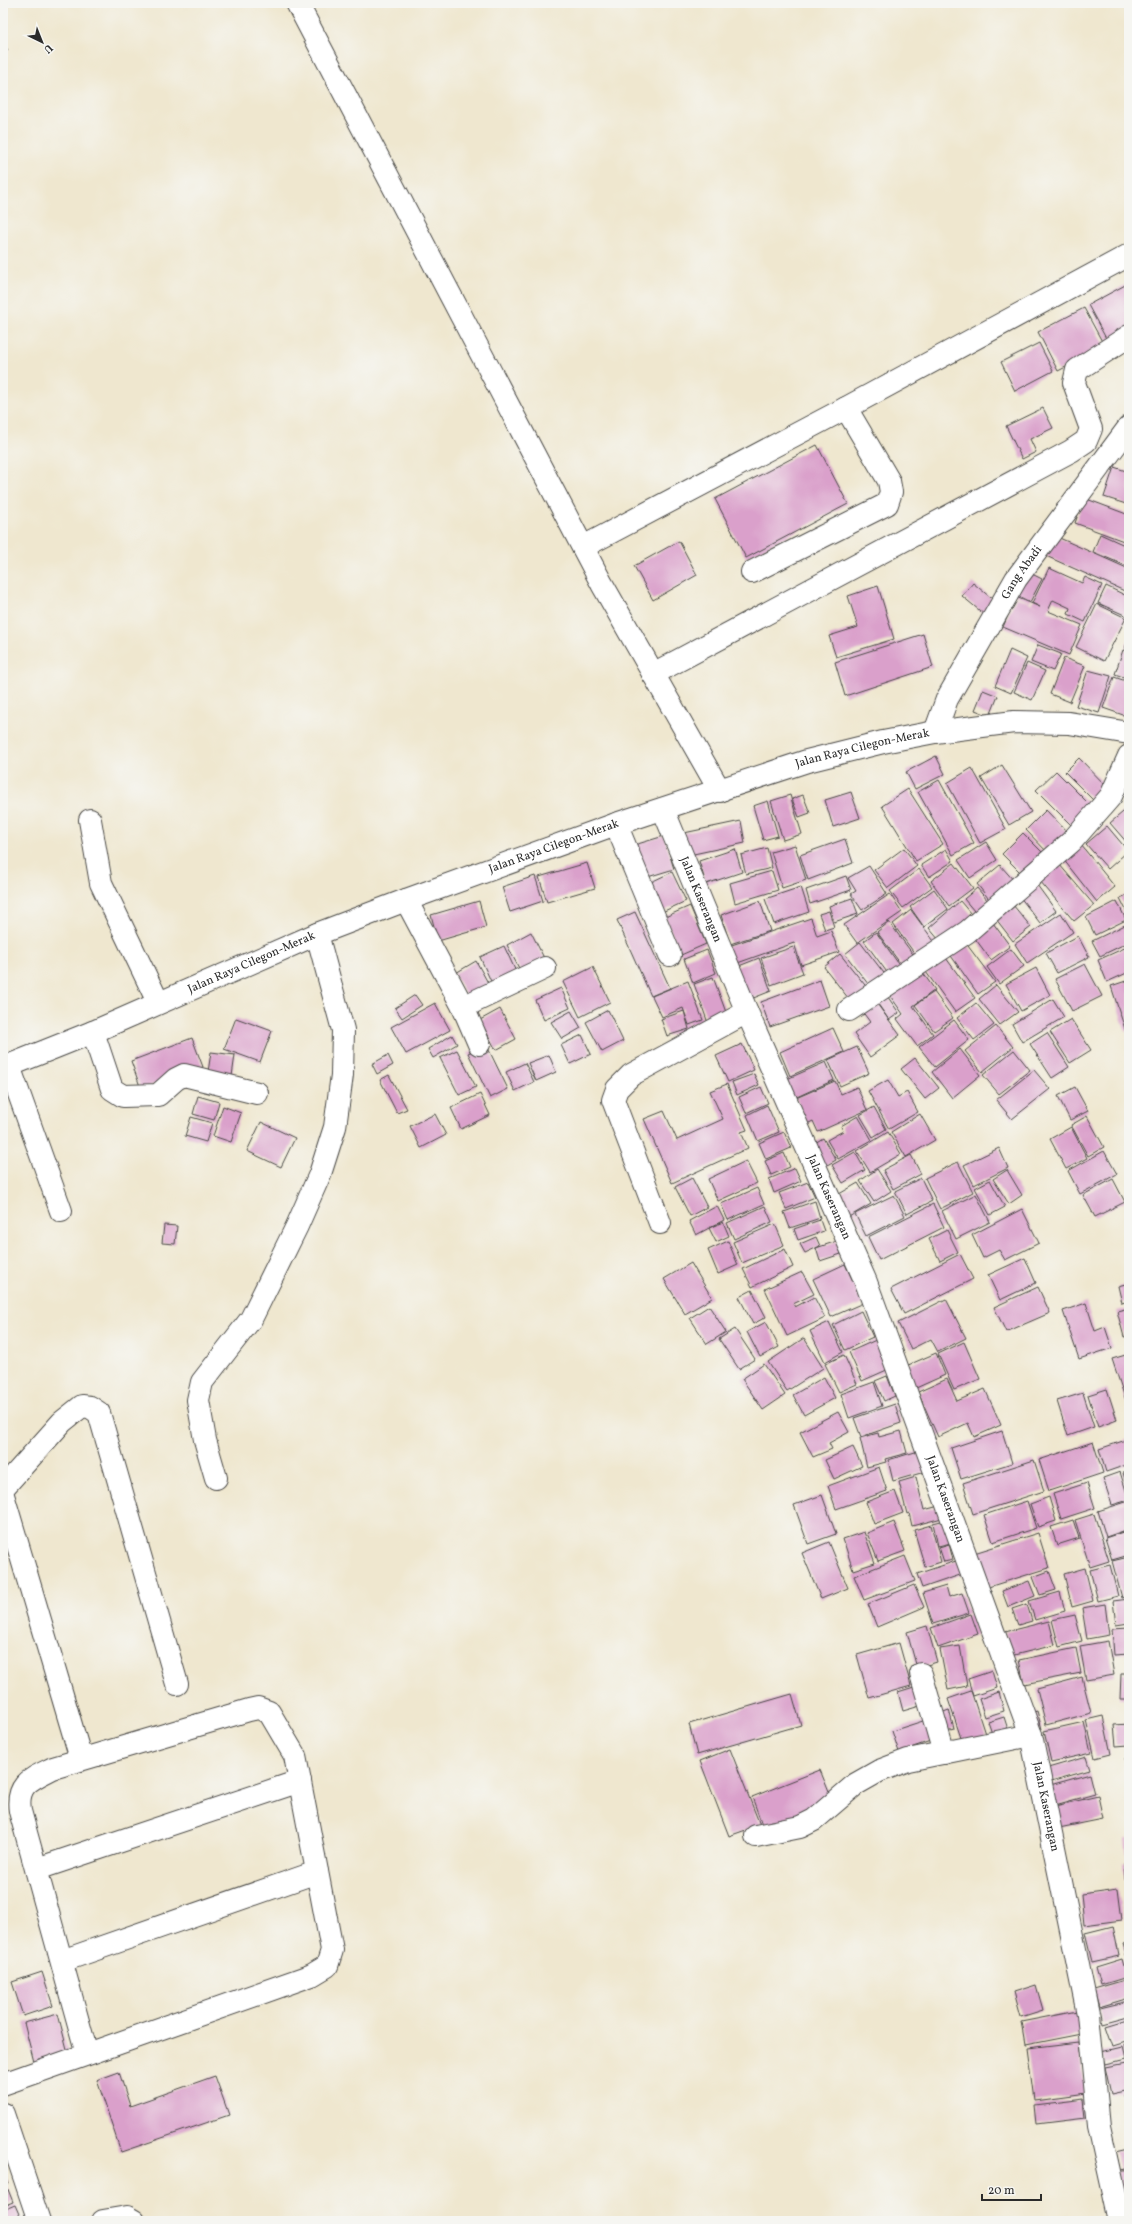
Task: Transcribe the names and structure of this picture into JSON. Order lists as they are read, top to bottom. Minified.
{"streets":{"main road":["Gang Abadi","Jalan Raya Cilegon-Merak","Jalan Kaserangan"]},"crossings":[["Gang Abadi","Jalan Raya Cilegon-Merak"],["Jalan Raya Cilegon-Merak","Jalan Kaserangan"]],"scale_bar":"20 m","north":"bottom right"}
